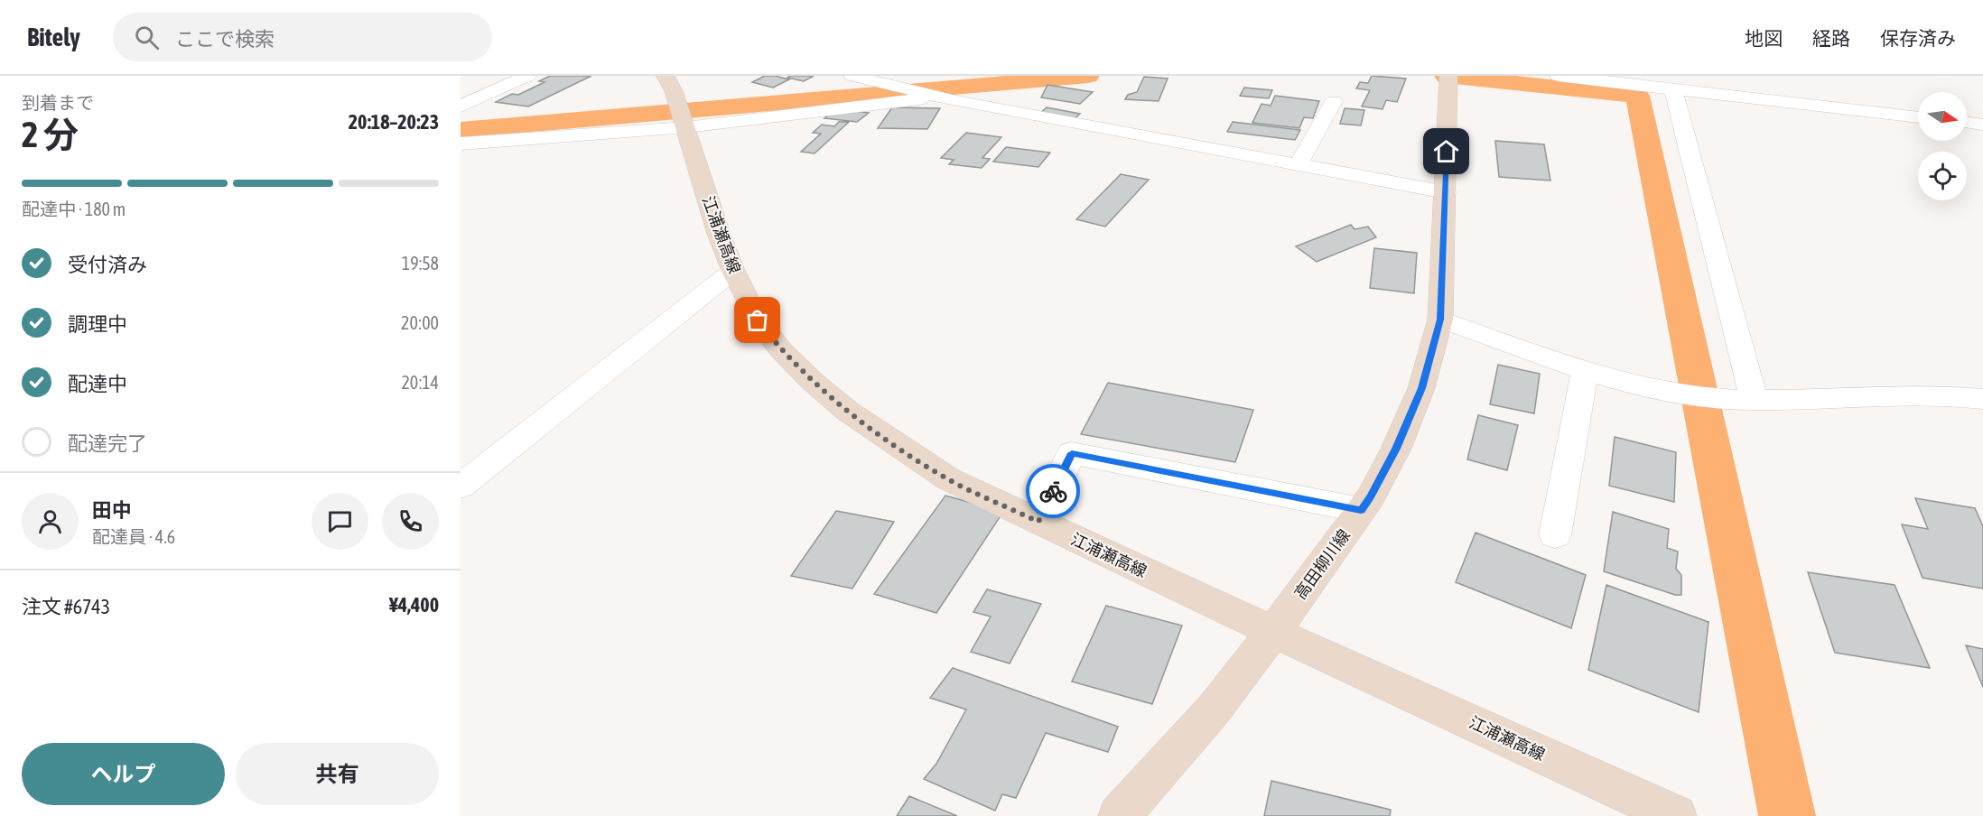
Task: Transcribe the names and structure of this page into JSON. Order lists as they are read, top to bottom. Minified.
{"streets":{"main road":["江浦瀬高線","高田柳川線"]},"crossings":[["江浦瀬高線","高田柳川線"]],"north":"right","page":{"header":"Bitely","search":"ここで検索","nav":["地図","経路","保存済み"],"heading":["2 分","到着まで","20:18–20:23"],"panel":["田中","配達員 · 4.6","注文 #6743","¥4,400"],"bar":"配達中 · 180 m","list":[["受付済み","19:58"],["調理中","20:00"],["配達中","20:14"],"配達完了"],"buttons":["ヘルプ","共有"]}}
